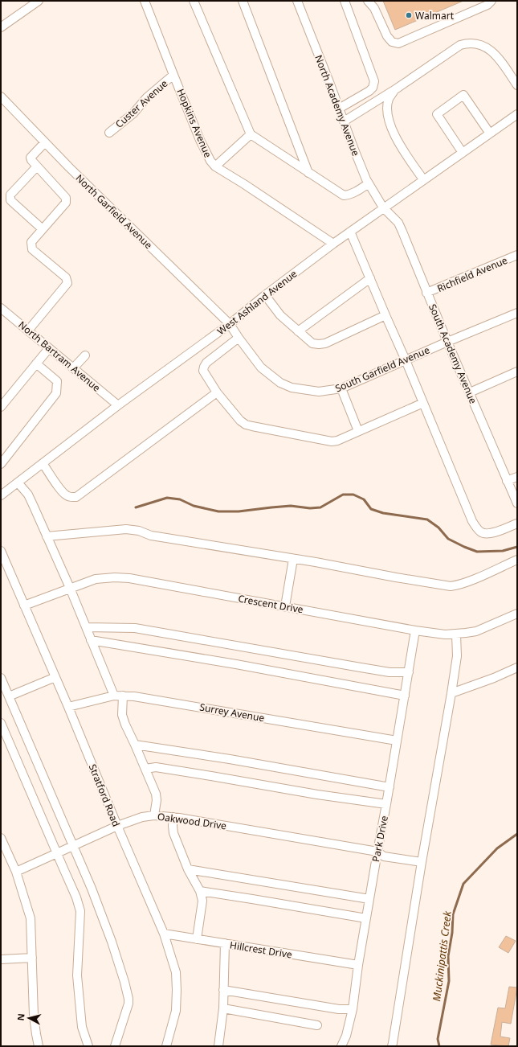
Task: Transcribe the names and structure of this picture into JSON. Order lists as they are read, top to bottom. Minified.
{"streets":{"street":["Custer Avenue","North Academy Avenue","Hopkins Avenue","North Garfield Avenue","Richfield Avenue","West Ashland Avenue","South Academy Avenue","North Bartram Avenue","South Garfield Avenue","Crescent Drive","Surrey Avenue","Stratford Road","Oakwood Drive","Park Drive","Hillcrest Drive"]},"crossings":[["Custer Avenue","Hopkins Avenue"],["North Academy Avenue","West Ashland Avenue"],["North Academy Avenue","South Academy Avenue"],["Hopkins Avenue","West Ashland Avenue"],["North Garfield Avenue","West Ashland Avenue"],["North Garfield Avenue","South Garfield Avenue"],["Richfield Avenue","South Academy Avenue"],["West Ashland Avenue","South Academy Avenue"],["West Ashland Avenue","North Bartram Avenue"],["West Ashland Avenue","South Garfield Avenue"],["South Academy Avenue","South Garfield Avenue"],["Crescent Drive","Stratford Road"],["Crescent Drive","Park Drive"],["Surrey Avenue","Stratford Road"],["Surrey Avenue","Park Drive"],["Stratford Road","Oakwood Drive"],["Stratford Road","Hillcrest Drive"],["Oakwood Drive","Park Drive"],["Park Drive","Hillcrest Drive"]],"water":["Muckinipattis Creek"],"places":["Walmart"],"north":"left"}
